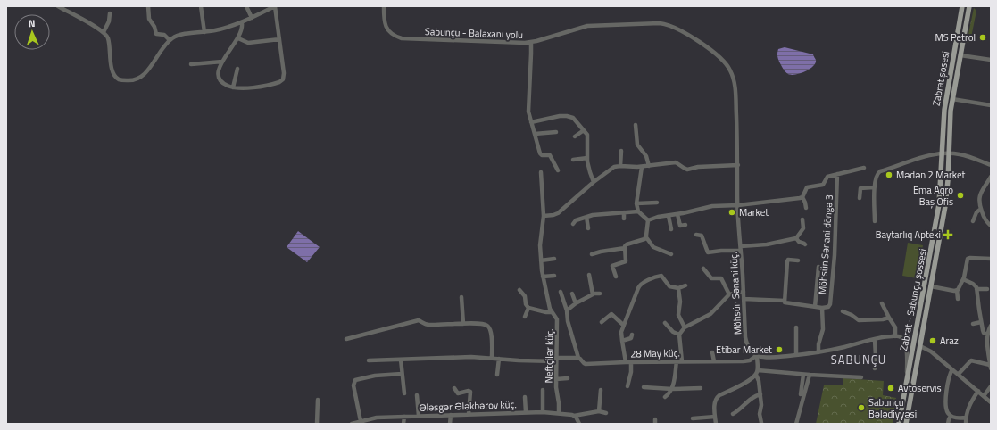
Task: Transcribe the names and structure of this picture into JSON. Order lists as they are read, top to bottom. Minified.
{"streets":{"main road":["Zabrat şosesi","Zabrat - Sabunçu şossesi"],"street":["Sabunçu - Balaxanı yolu","Möhsün Sənani döngə 3","Möhsün Sənani küç.","28 May küç.","Neftçilər küç.","Ələsgər Ələkbərov küç."]},"crossings":[["Sabunçu - Balaxanı yolu","Möhsün Sənani küç."],["Zabrat şosesi","Zabrat - Sabunçu şossesi"],["Möhsün Sənani küç.","28 May küç."],["28 May küç.","Neftçilər küç."],["Neftçilər küç.","Ələsgər Ələkbərov küç."]],"districts":["SABUNÇU"],"places":{"other":["MS Petrol","Mədən 2 Market","Ema Aqro Baş Ofis","Market","Araz","Etibar Market","Avtoservis","Sabunçu Bələdiyyəsi"],"health":["Baytarlıq Apteki"]},"north":"top"}
